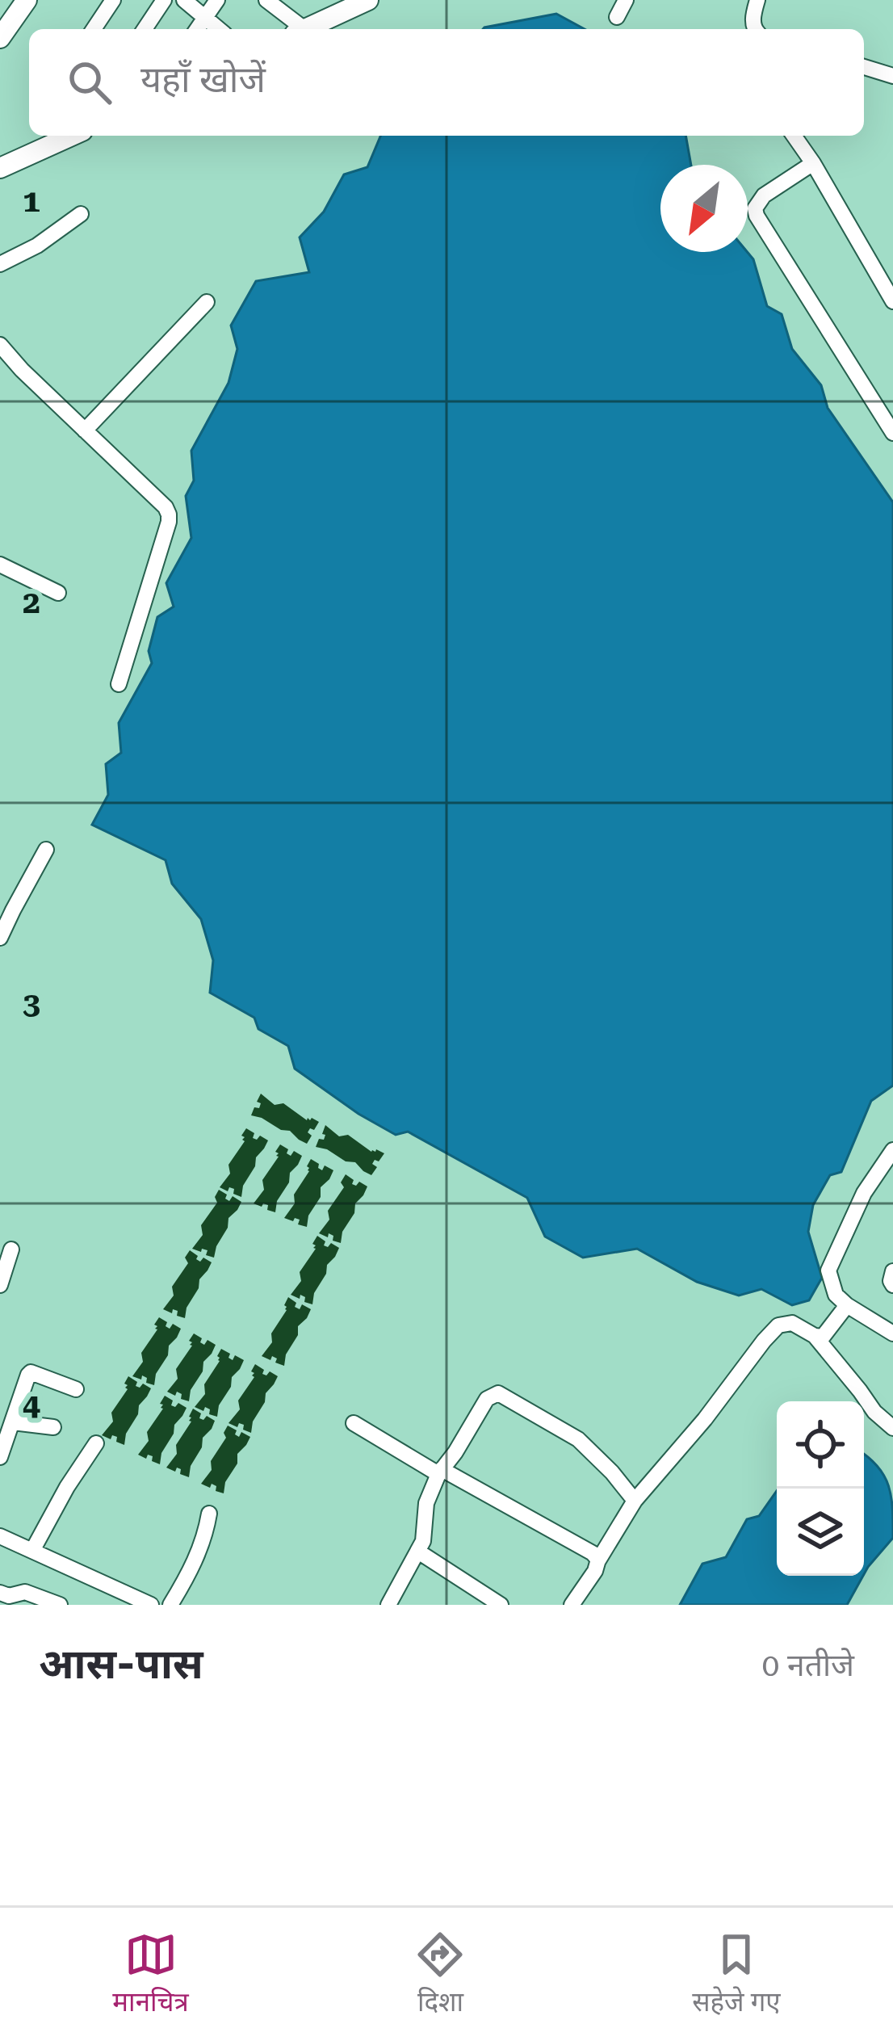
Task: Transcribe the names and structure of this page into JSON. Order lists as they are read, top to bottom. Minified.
{"north":"bottom left","page":{"search":"यहाँ खोजें","heading":["आस-पास","0 नतीजे"],"nav":["मानचित्र","दिशा","सहेजे गए"]},"grid":{"rows":["1","2","3","4"]}}
